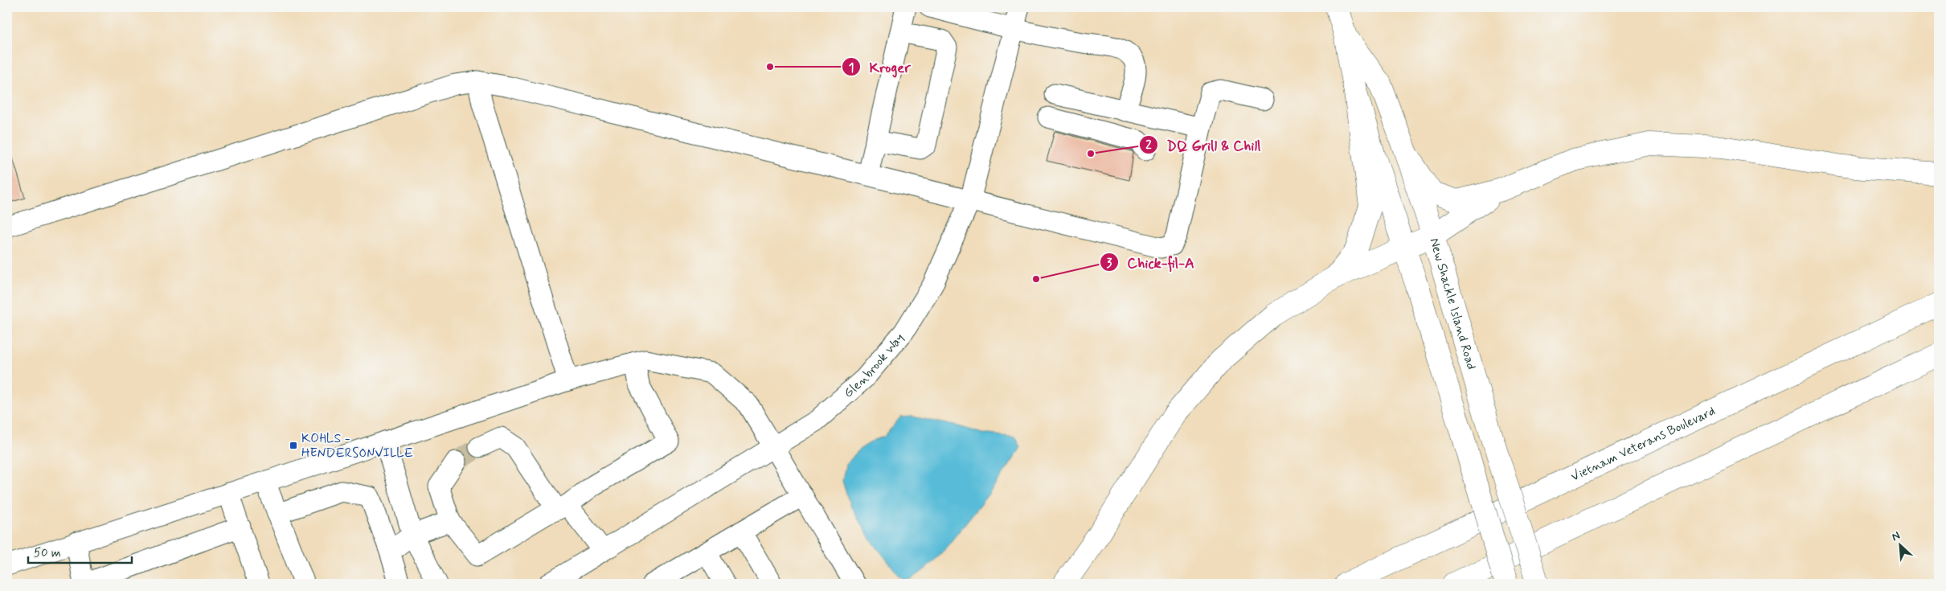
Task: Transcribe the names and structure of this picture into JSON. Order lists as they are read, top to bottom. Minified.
{"streets":{"main road":["New Shackle Island Road","Vietnam Veterans Boulevard"],"street":["Glenbrook Way"]},"places":{"other":["Kroger","DQ Grill & Chill","Chick-fil-A"],"transit":["KOHLS - HENDERSONVILLE"]},"scale_bar":"50 m","north":"top left"}
